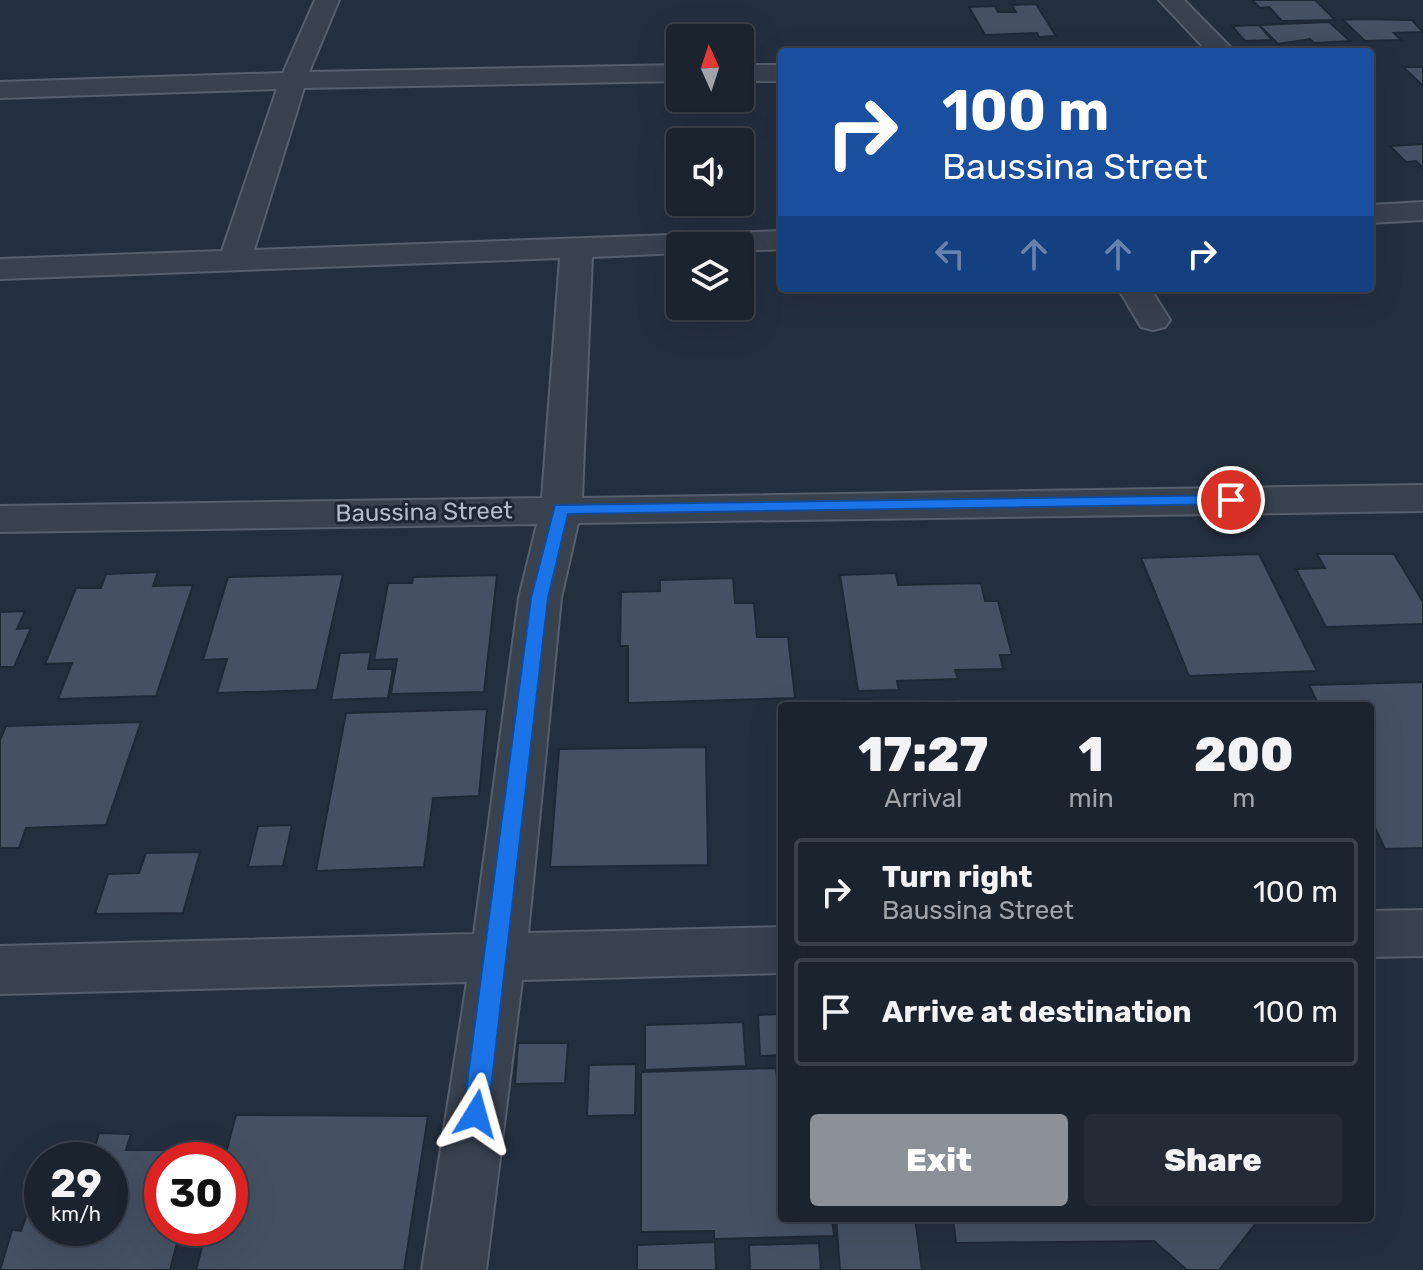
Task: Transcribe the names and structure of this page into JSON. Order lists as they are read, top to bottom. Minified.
{"streets":{"street":["Baussina Street"]},"north":"top","page":{"turn":["100 m","Baussina Street"],"eta":["17:27","Arrival","1","min","200","m"],"list":[{"name":"Turn right","note":"Baussina Street","value":"100 m"},{"name":"Arrive at destination","value":"100 m"}],"buttons":["Exit","Share"],"speed":"29 km/h","limit":"30"}}
